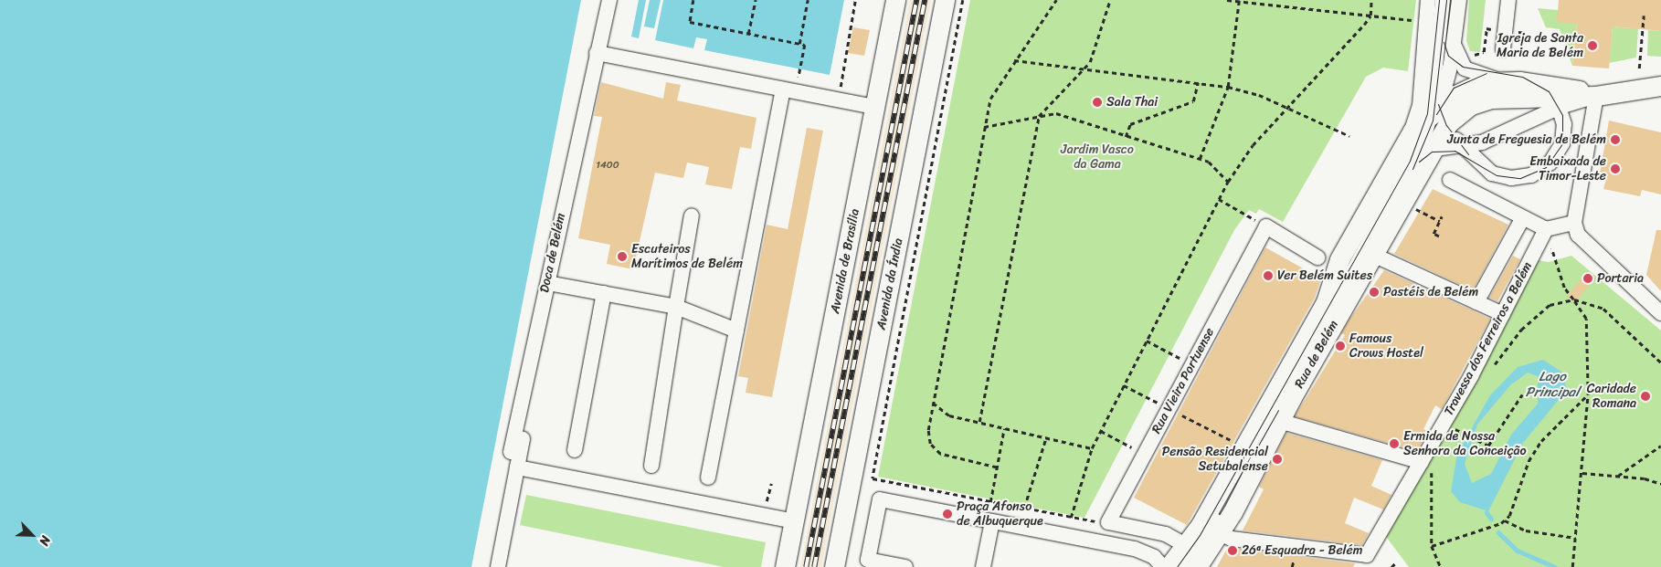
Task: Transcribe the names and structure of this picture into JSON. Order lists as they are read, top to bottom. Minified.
{"streets":{"main road":["Avenida de Brasília","Avenida da Índia","Rua de Belém"],"street":["Doca de Belém","Travessa dos Ferreiros a Belém","Rua Vieira Portuense"]},"crossings":[["Travessa dos Ferreiros a Belém","Rua de Belém"]],"water":["Lago Principal"],"parks":["Jardim Vasco da Gama"],"places":["Igreja de Santa Maria de Belém","Sala Thai","Junta de Freguesia de Belém","Embaixada de Timor-Leste","Escuteiros Marítimos de Belém","Ver Belém Suites","Portaria","Pastéis de Belém","Famous Crows Hostel","Caridade Romana","Ermida de Nossa Senhora da Conceição","Pensão Residencial Setubalense","Praça Afonso de Albuquerque","26ª Esquadra - Belém"],"house_numbers":["1400"],"north":"bottom right"}
